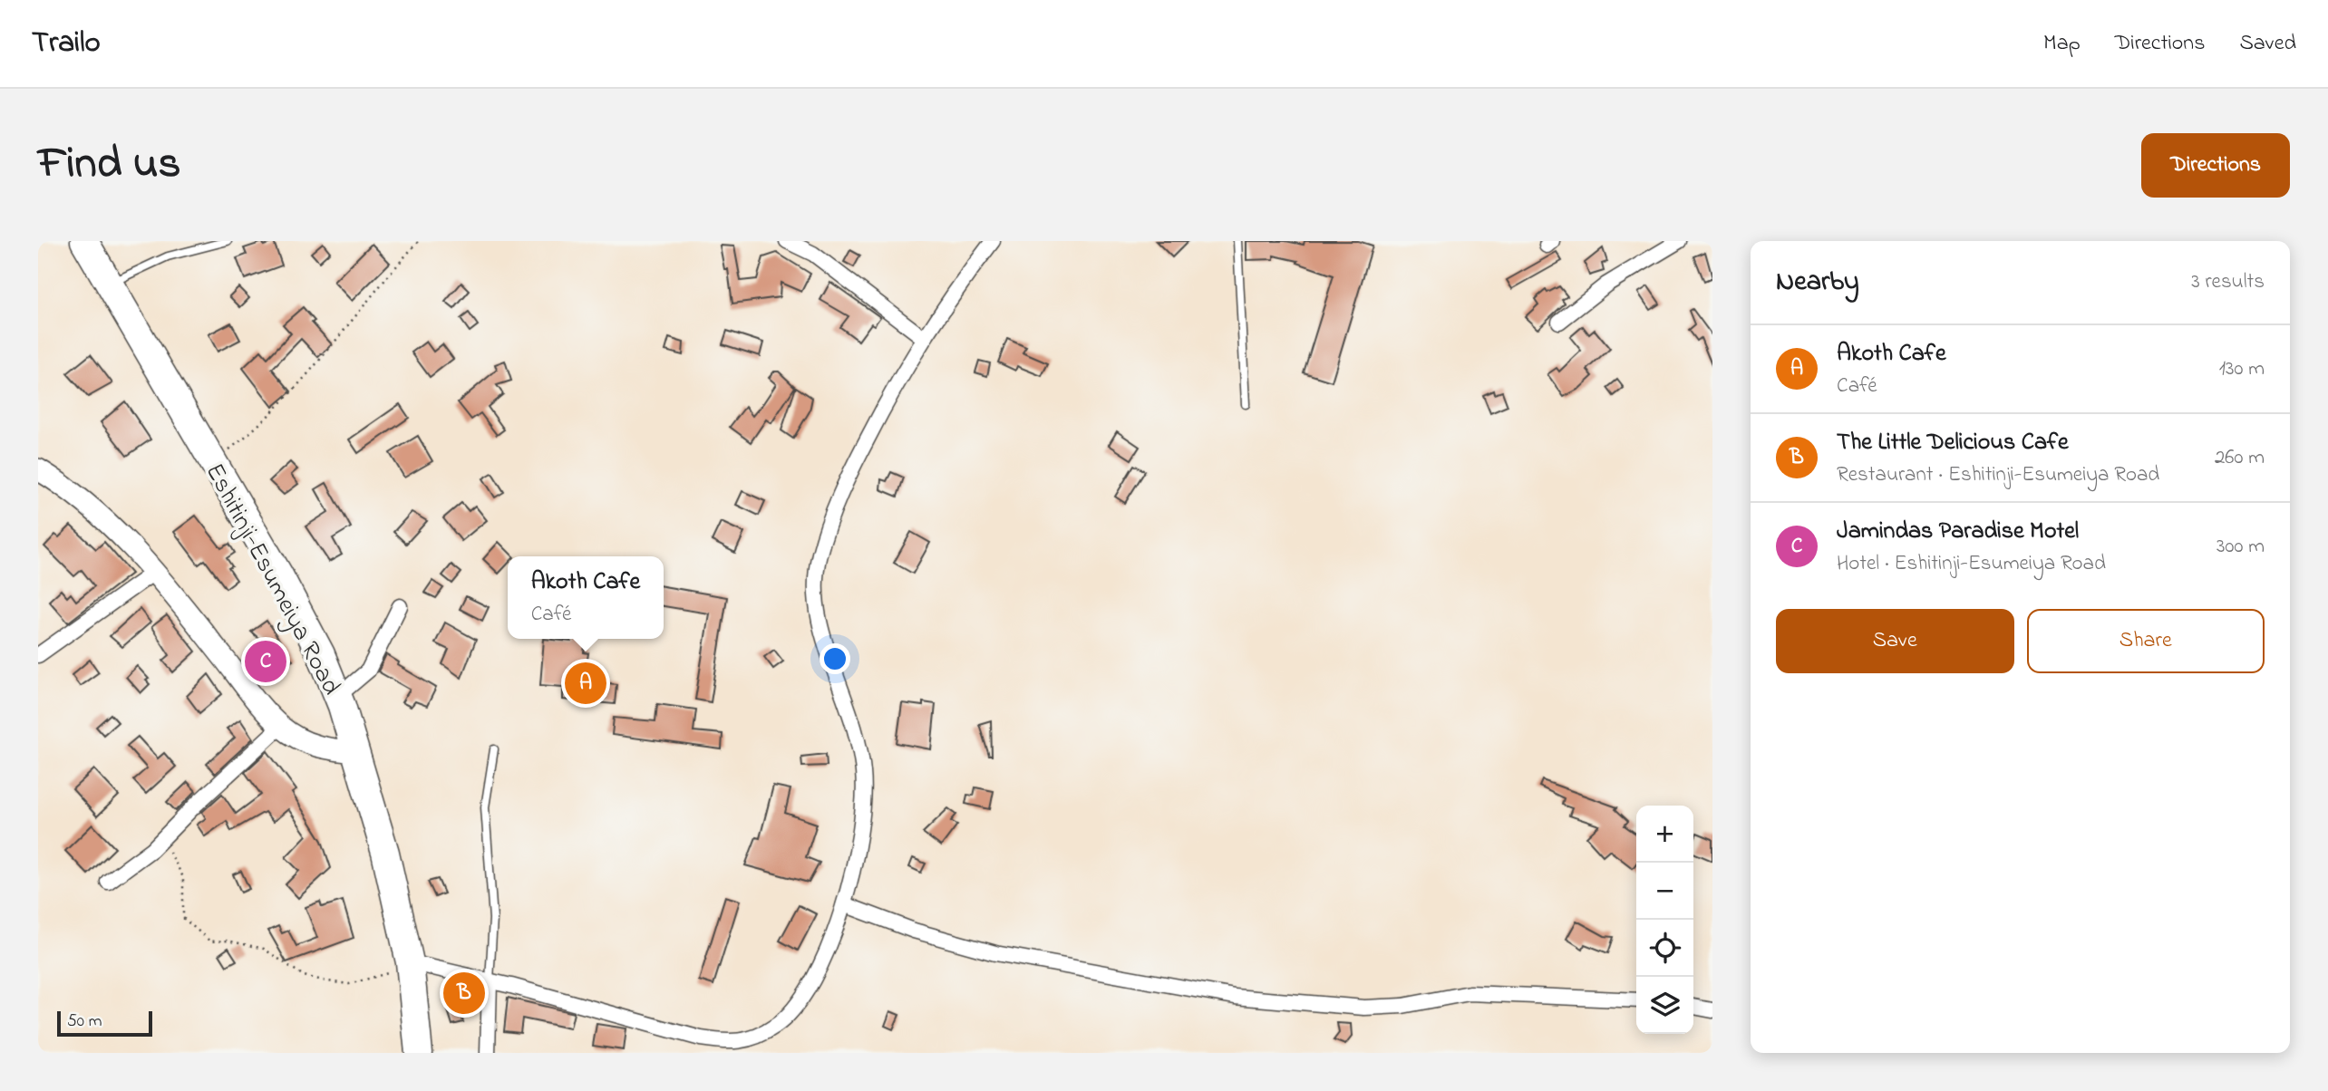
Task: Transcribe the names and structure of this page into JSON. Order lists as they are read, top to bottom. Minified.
{"streets":{"highway":["Eshitinji-Esumeiya Road"]},"scale_bar":"50 m","page":{"header":"Trailo","nav":["Map","Directions","Saved"],"title":"Find us","buttons":["Directions",["Save","Share"]],"heading":["Nearby","3 results"],"list":[{"mark":"A","name":"Akoth Cafe","note":"Café","value":"130 m"},{"mark":"B","name":"The Little Delicious Cafe","note":"Restaurant · Eshitinji-Esumeiya Road","value":"260 m"},{"mark":"C","name":"Jamindas Paradise Motel","note":"Hotel · Eshitinji-Esumeiya Road","value":"300 m"}],"popup":["Akoth Cafe","Café"],"pins":["C","A","B"],"map_buttons":["+","−"],"scale":"50 m"}}
